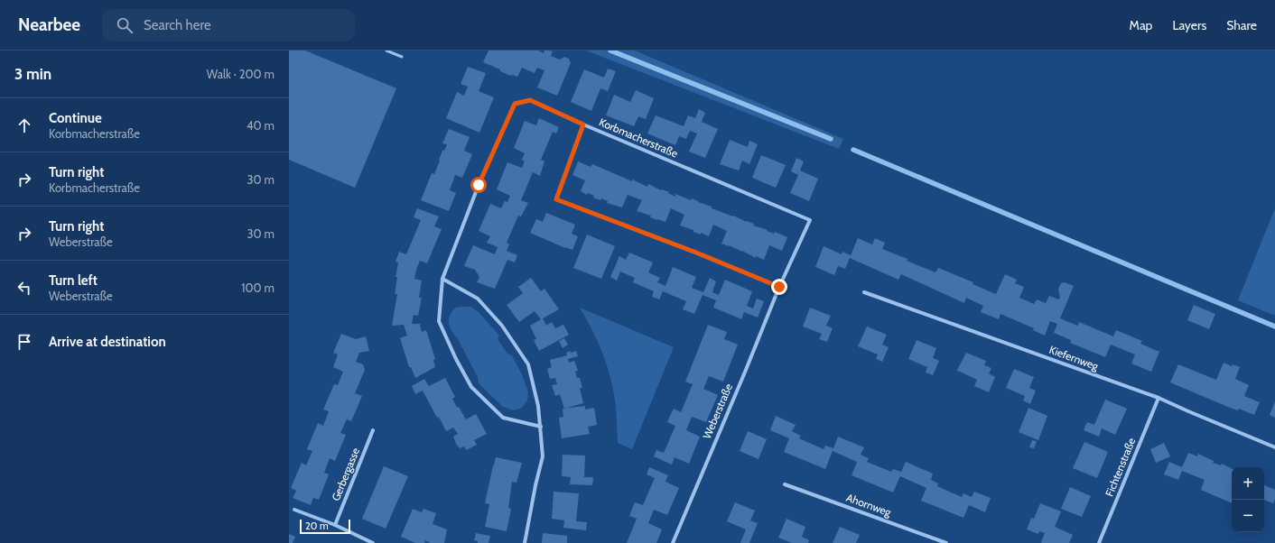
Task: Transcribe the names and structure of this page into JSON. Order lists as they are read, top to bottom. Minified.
{"streets":{"street":["Korbmacherstraße","Kiefernweg","Weberstraße","Fichtenstraße","Gerbergasse","Ahornweg"]},"crossings":[["Korbmacherstraße","Weberstraße"],["Kiefernweg","Fichtenstraße"]],"scale_bar":"20 m","page":{"header":"Nearbee","search":"Search here","nav":["Map","Layers","Share"],"heading":["3 min","Walk · 200 m"],"list":[["Continue","Korbmacherstraße","40 m"],["Turn right","Korbmacherstraße","30 m"],["Turn right","Weberstraße","30 m"],["Turn left","Weberstraße","100 m"],"Arrive at destination"],"map_buttons":["+","−"],"scale":"20 m"}}
